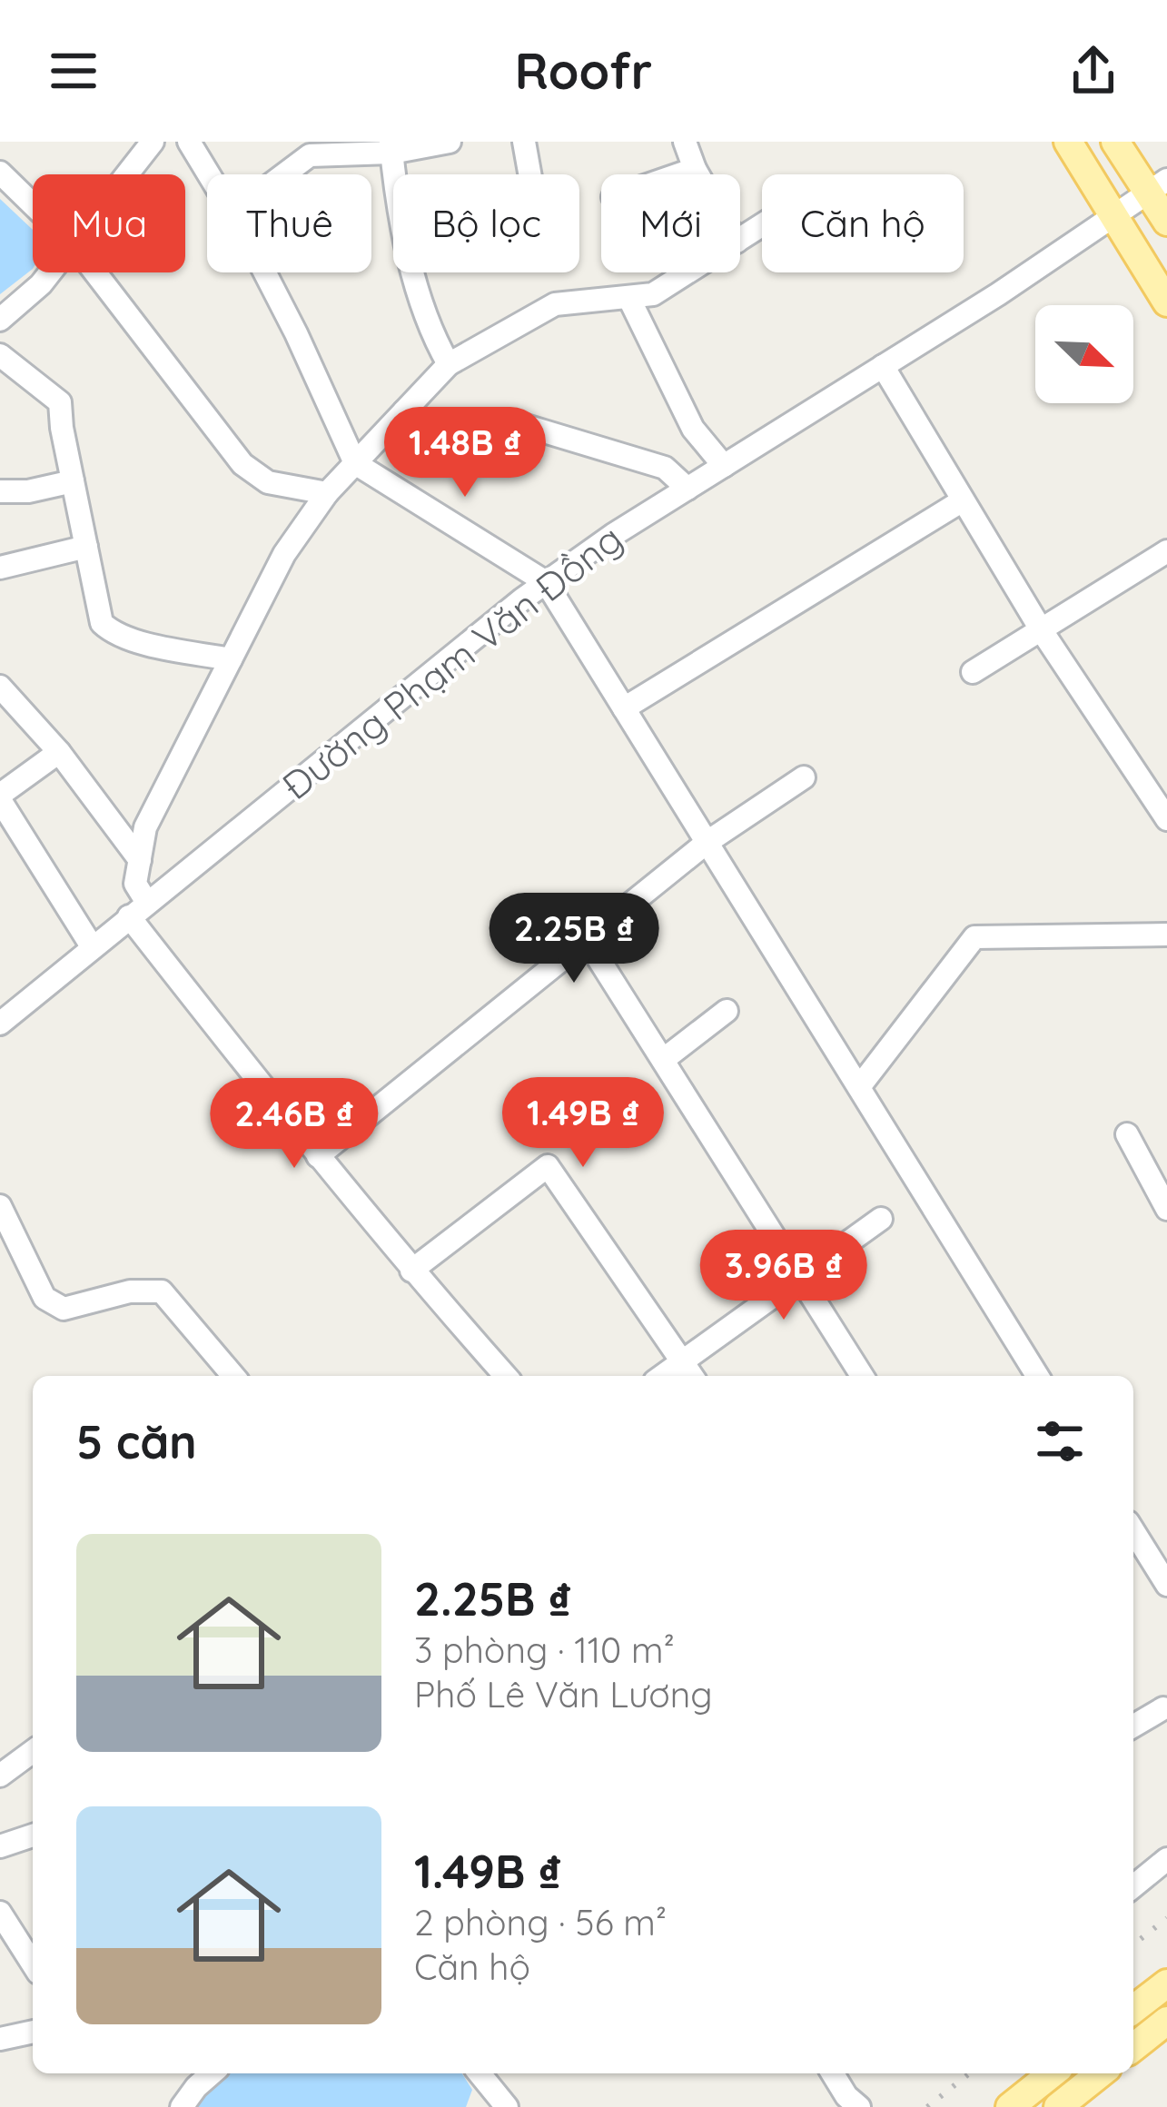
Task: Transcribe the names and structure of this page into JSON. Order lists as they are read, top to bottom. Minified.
{"streets":{"street":["Đường Phạm Văn Đồng"]},"north":"bottom right","page":{"header":"Roofr","chip":["Mua","Thuê","Bộ lọc","Mới","Căn hộ"],"price":["1.48B ₫","2.25B ₫","1.49B ₫","2.46B ₫","3.96B ₫"],"heading":"5 căn","list":[{"name":"2.25B ₫","note":"3 phòng · 110 m² · Phố Lê Văn Lương"},{"name":"1.49B ₫","note":"2 phòng · 56 m² · Căn hộ"}]}}
